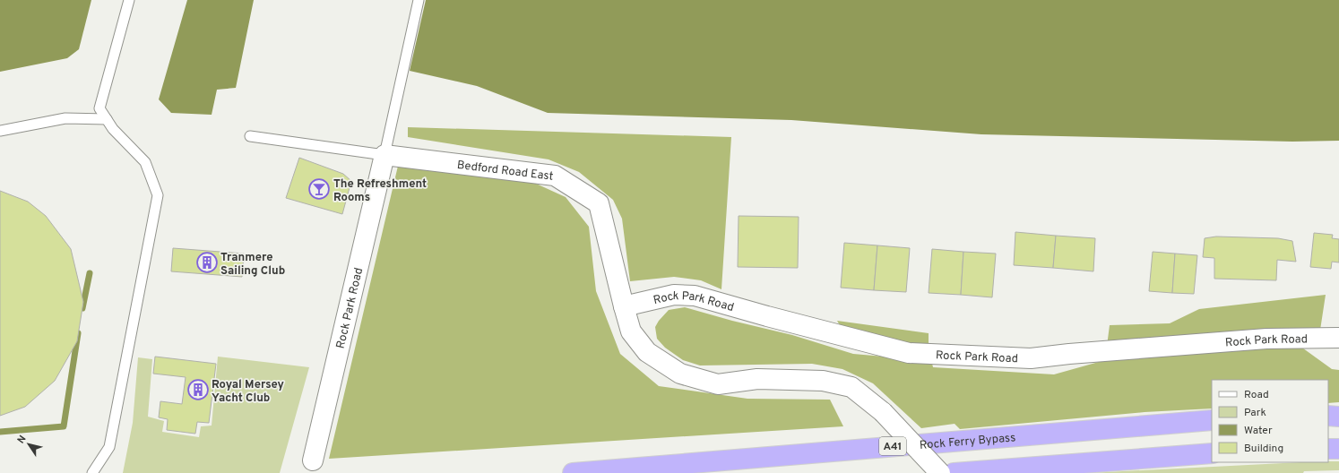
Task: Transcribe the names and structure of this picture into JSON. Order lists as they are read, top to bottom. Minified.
{"streets":{"highway":["Rock Ferry Bypass","A41"],"street":["Bedford Road East","Rock Park Road"]},"crossings":[["Bedford Road East","Rock Park Road"]],"places":{"bar":["The Refreshment Rooms"],"building":["Tranmere Sailing Club","Royal Mersey Yacht Club"]},"legend":["Road","Park","Water","Building"],"north":"top left"}
